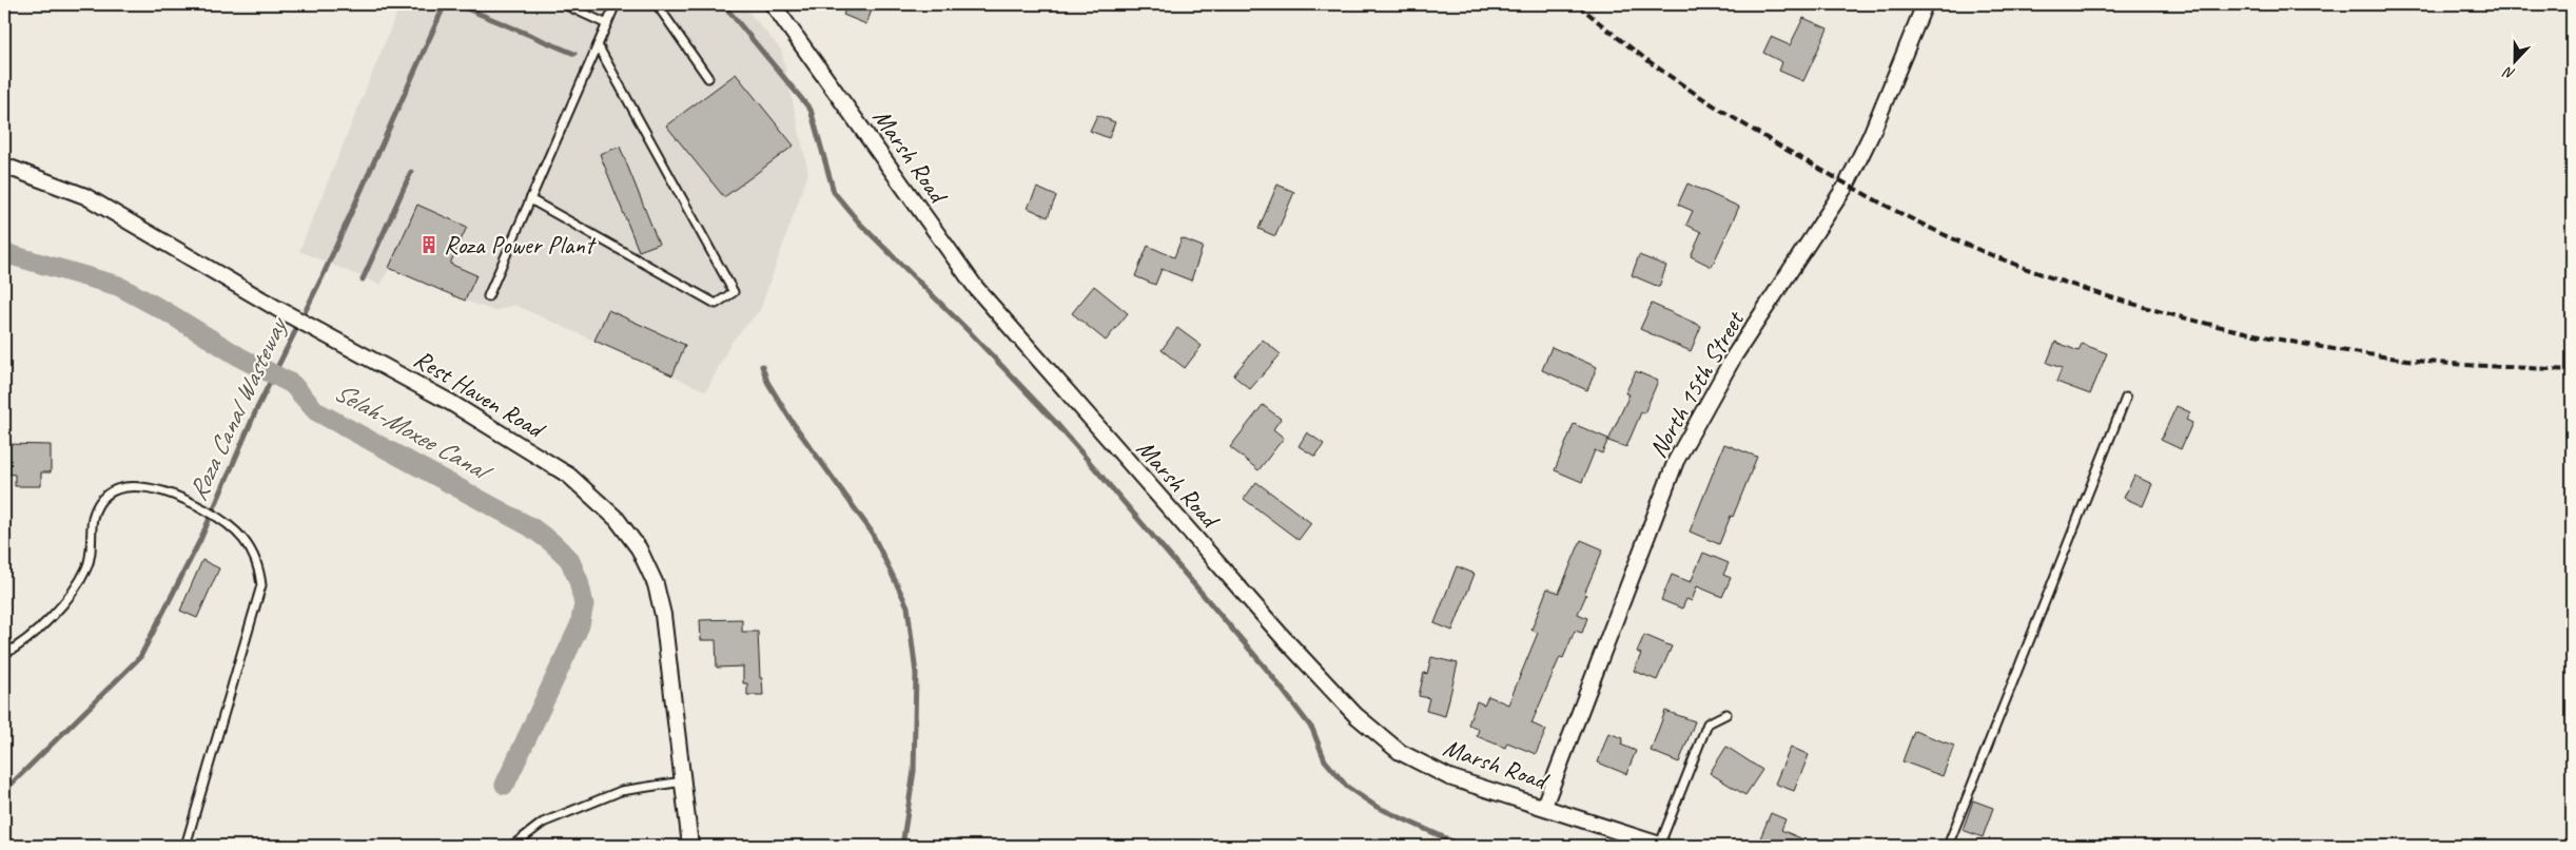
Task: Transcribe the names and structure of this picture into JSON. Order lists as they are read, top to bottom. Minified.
{"streets":{"street":["Marsh Road","North 15th Street","Rest Haven Road"]},"crossings":[["Marsh Road","North 15th Street"]],"water":["Roza Canal Wasteway","Selah-Moxee Canal"],"places":{"building":["Roza Power Plant"]},"north":"bottom"}
